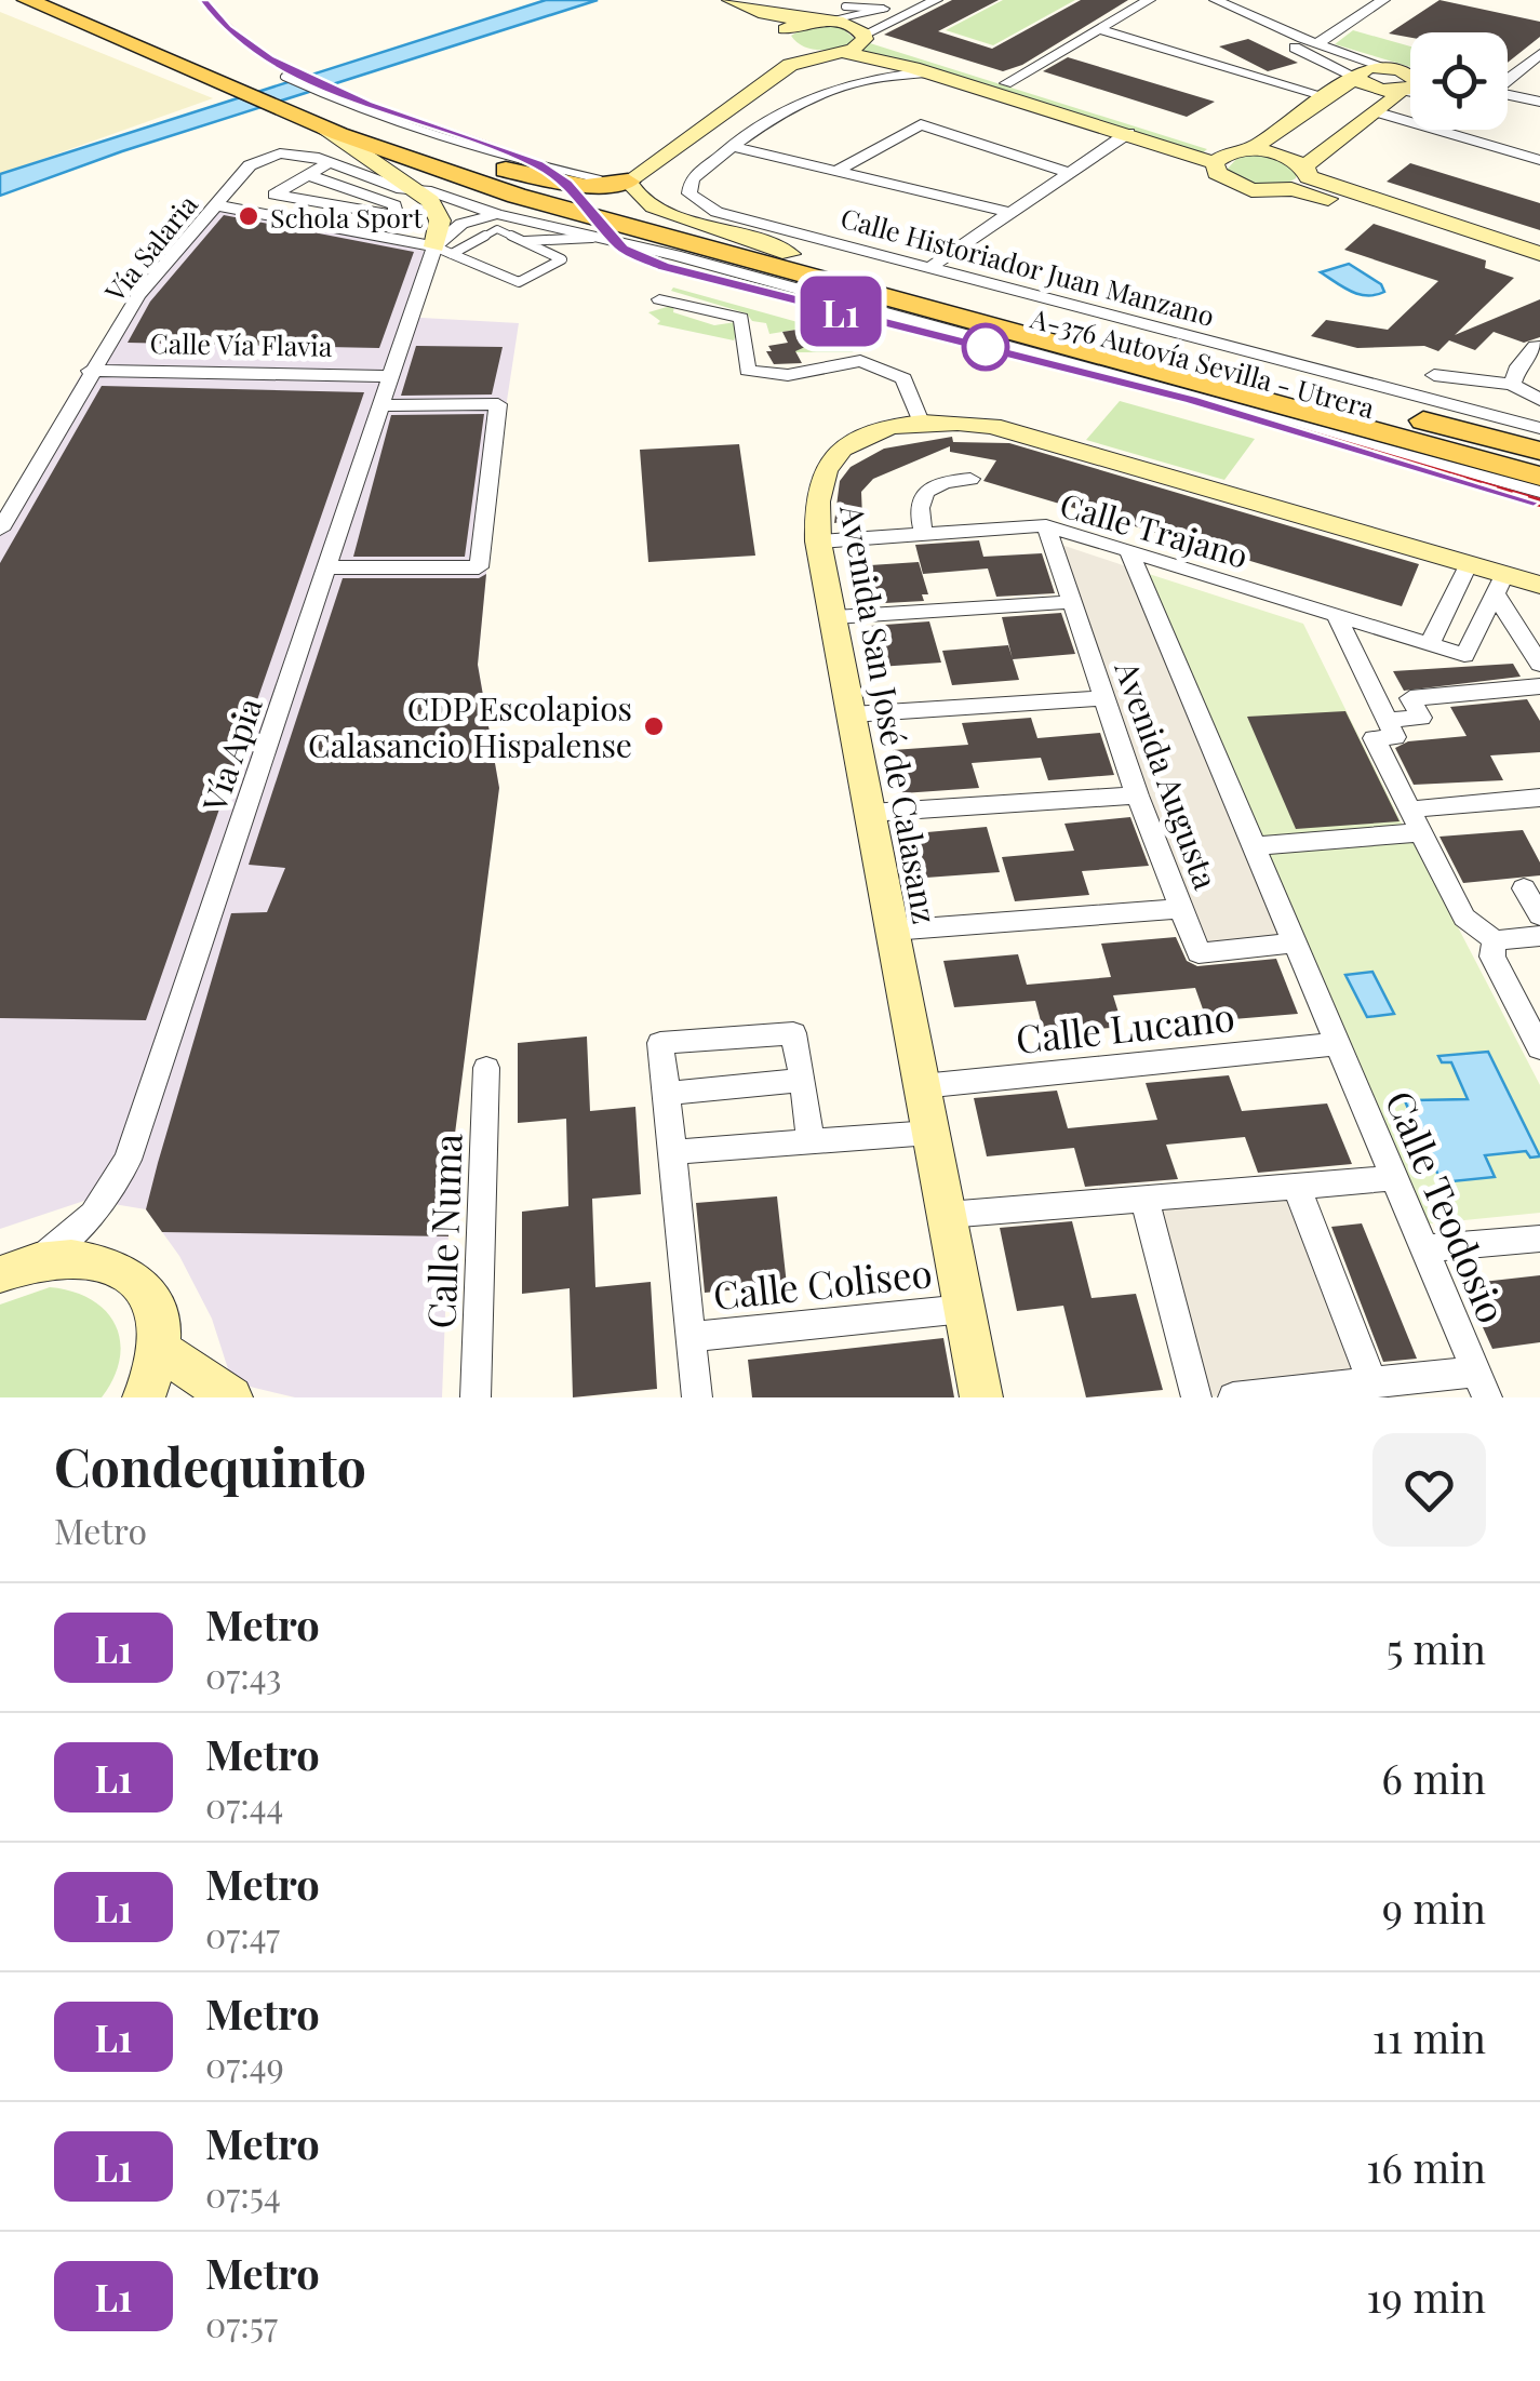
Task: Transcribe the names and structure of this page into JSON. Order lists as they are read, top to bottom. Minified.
{"streets":{"main road":["A-376 Autovía Sevilla - Utrera"],"street":["Vía Salaria","Calle Historiador Juan Manzano","Calle Vía Flavia","Calle Trajano","Avenida San José de Calasanz","Vía Apia","Avenida Augusta","Calle Lucano","Calle Teodosio","Calle Numa","Calle Coliseo"]},"crossings":[["Vía Salaria","Calle Vía Flavia"],["Vía Salaria","Vía Apia"],["Calle Vía Flavia","Vía Apia"],["Calle Trajano","Avenida San José de Calasanz"],["Calle Trajano","Avenida Augusta"],["Avenida San José de Calasanz","Calle Lucano"],["Avenida San José de Calasanz","Calle Coliseo"],["Avenida Augusta","Calle Lucano"],["Avenida Augusta","Calle Teodosio"],["Calle Lucano","Calle Teodosio"]],"places":["Schola Sport","CDP Escolapios Calasancio Hispalense"],"lines":["metro line L1"],"page":{"on_map":"L1","heading":["Condequinto","Metro"],"list":[{"mark":"L1","name":"Metro","note":"07:43","value":"5 min"},{"mark":"L1","name":"Metro","note":"07:44","value":"6 min"},{"mark":"L1","name":"Metro","note":"07:47","value":"9 min"},{"mark":"L1","name":"Metro","note":"07:49","value":"11 min"},{"mark":"L1","name":"Metro","note":"07:54","value":"16 min"},{"mark":"L1","name":"Metro","note":"07:57","value":"19 min"}]}}
